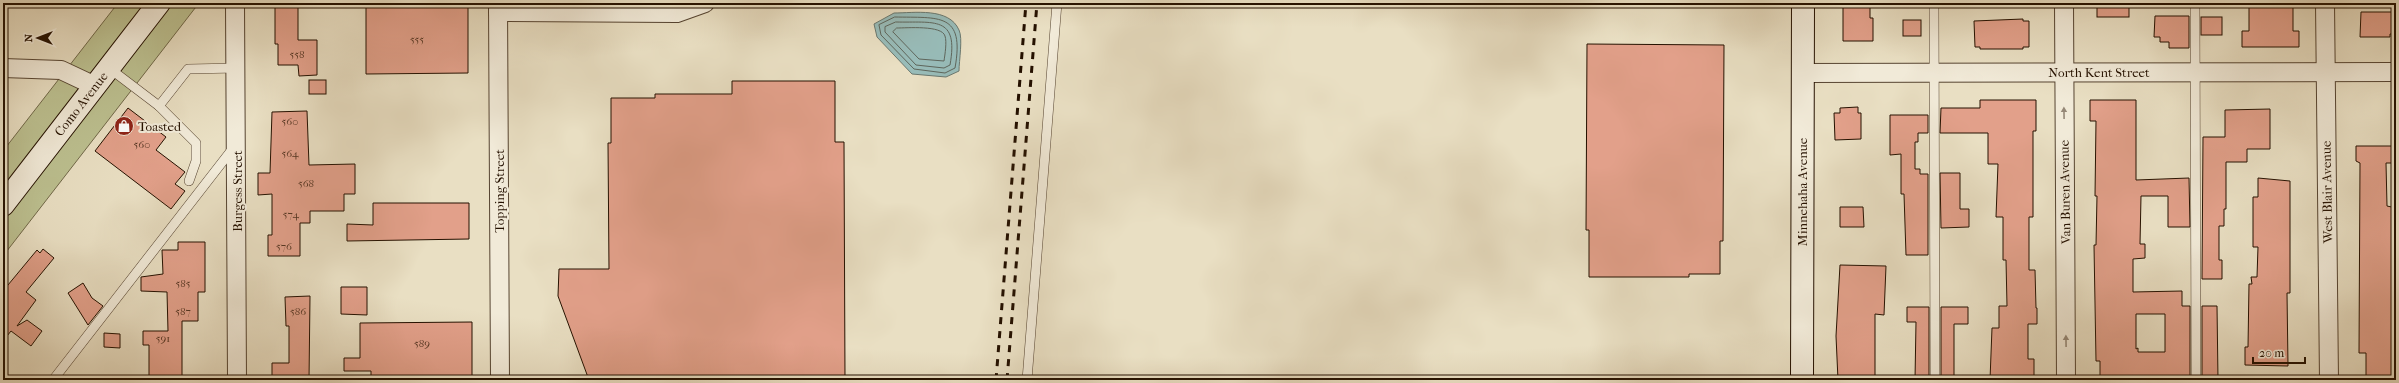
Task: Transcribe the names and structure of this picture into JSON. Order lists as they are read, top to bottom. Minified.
{"streets":{"main road":["Como Avenue","Minnehaha Avenue"],"street":["North Kent Street","Burgess Street","Topping Street","Van Buren Avenue","West Blair Avenue"]},"crossings":[["North Kent Street","Minnehaha Avenue"],["North Kent Street","Van Buren Avenue"],["North Kent Street","West Blair Avenue"]],"one_way":["Van Buren Avenue"],"places":{"shop":["Toasted"]},"house_numbers":["555","558","560","560","564","568","574","576","585","587","586","591","589"],"scale_bar":"20 m","north":"left"}
